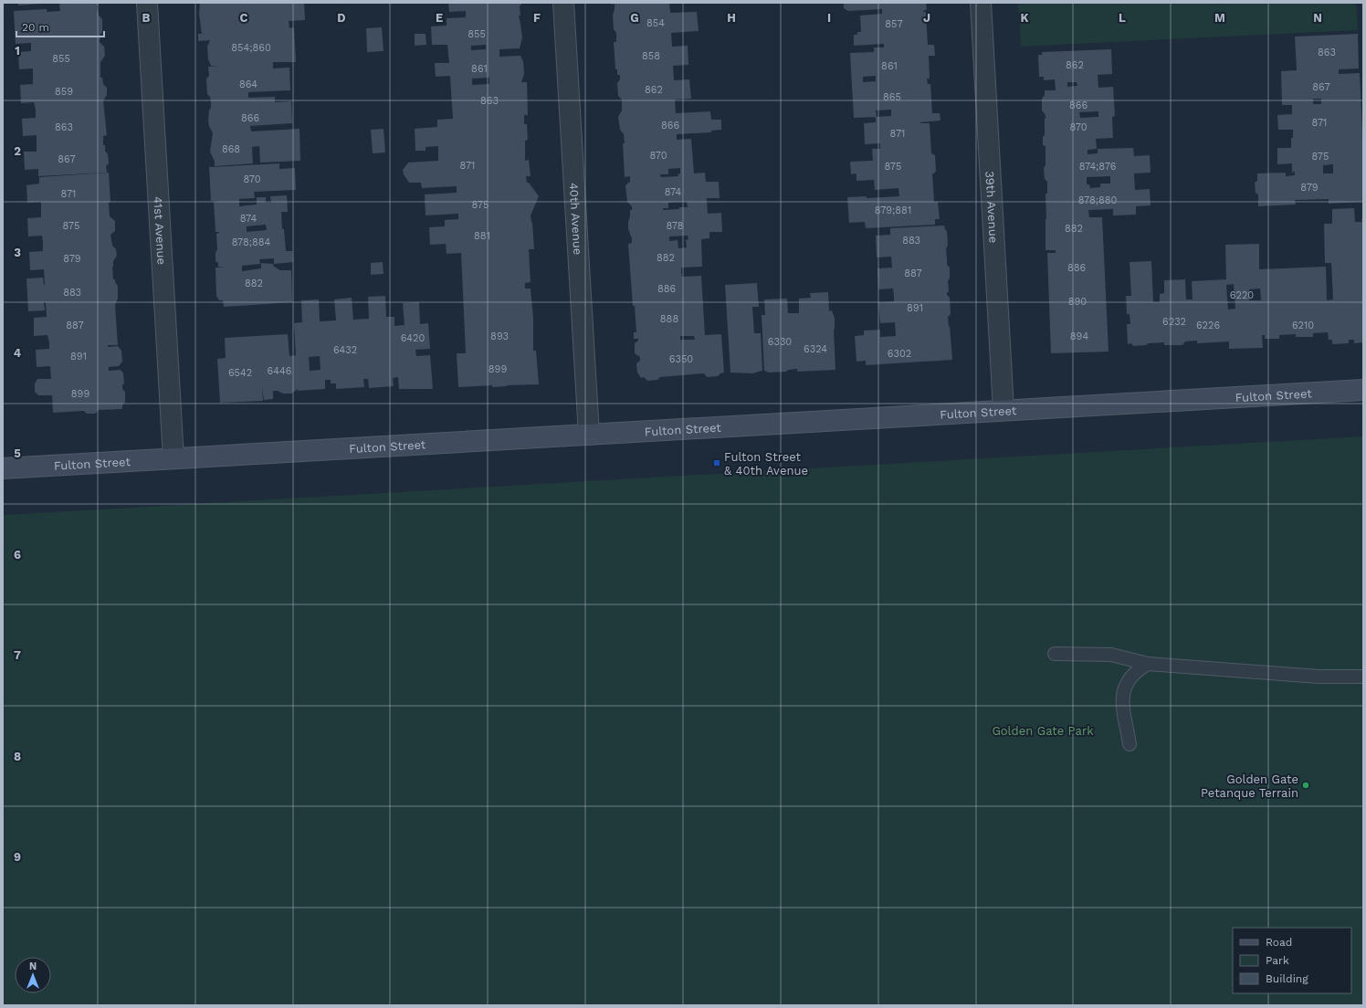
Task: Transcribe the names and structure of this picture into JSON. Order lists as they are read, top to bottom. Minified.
{"streets":{"main road":["Fulton Street"],"street":["39th Avenue","40th Avenue","41st Avenue"]},"crossings":[["39th Avenue","Fulton Street"],["40th Avenue","Fulton Street"],["41st Avenue","Fulton Street"]],"parks":["Golden Gate Park"],"places":{"transit":["Fulton Street & 40th Avenue"],"other":["Golden Gate Petanque Terrain"]},"house_numbers":["854","857","855","854;860","863","858","855","862","861","861","864","867","862","859","865","863","866","866","871","866","863","870","871","868","870","875","867","871","875","874;876","870","879","874","871","878;880","875","879;881","874","875","878","882","881","883","878;884","882","879","886","887","882","886","883","6220","890","891","888","6232","887","6226","6210","893","894","6420","6330","6324","6432","6302","891","6350","899","6446","6542","899"],"legend":["Road","Park","Building"],"scale_bar":"20 m","north":"top","grid":{"columns":["B","C","D","E","F","G","H","I","J","K","L","M","N"],"rows":["1","2","3","4","5","6","7","8","9"]}}
